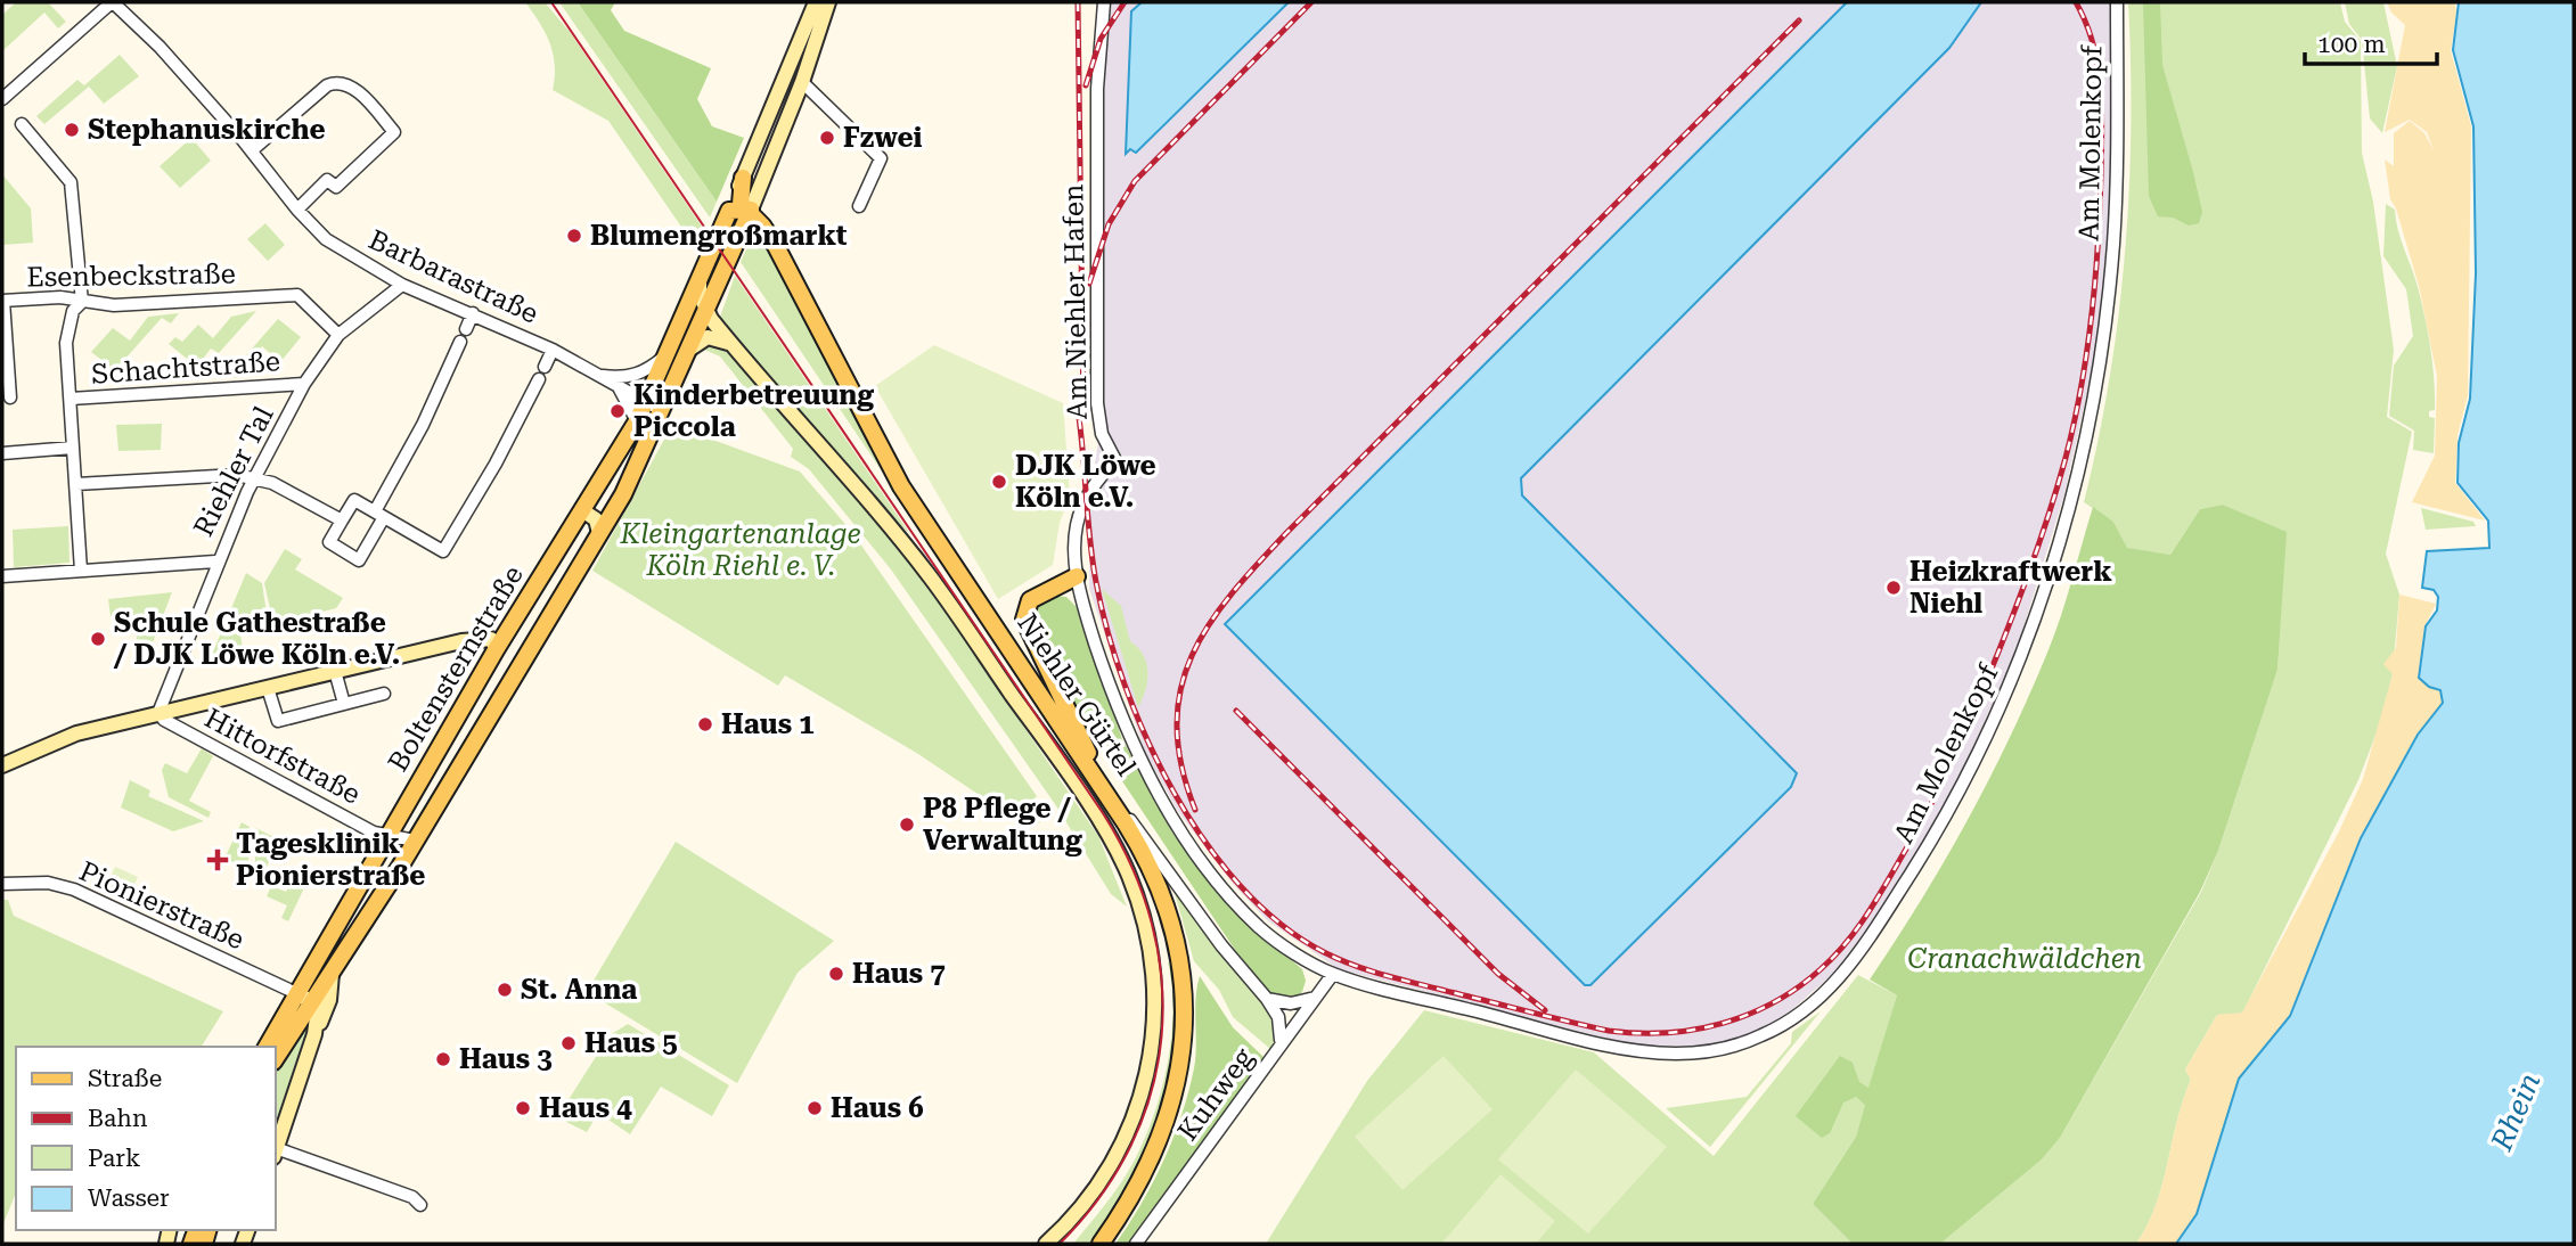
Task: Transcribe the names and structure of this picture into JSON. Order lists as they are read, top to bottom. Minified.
{"streets":{"main road":["Boltensternstraße","Niehler Gürtel"],"street":["Am Molenkopf","Esenbeckstraße","Barbarastraße","Am Niehler Hafen","Schachtstraße","Riehler Tal","Hittorfstraße","Pionierstraße","Kuhweg"]},"crossings":[["Am Molenkopf","Am Niehler Hafen"],["Am Molenkopf","Kuhweg"],["Esenbeckstraße","Riehler Tal"],["Barbarastraße","Riehler Tal"],["Barbarastraße","Boltensternstraße"],["Am Niehler Hafen","Kuhweg"],["Schachtstraße","Riehler Tal"],["Riehler Tal","Hittorfstraße"],["Boltensternstraße","Niehler Gürtel"],["Boltensternstraße","Hittorfstraße"],["Boltensternstraße","Pionierstraße"]],"water":["Rhein"],"parks":["Kleingartenanlage Köln Riehl e. V.","Cranachwäldchen"],"places":{"other":["Stephanuskirche","Fzwei","Blumengroßmarkt","Kinderbetreuung Piccola","DJK Löwe Köln e.V.","Heizkraftwerk Niehl","Schule Gathestraße / DJK Löwe Köln e.V.","Haus 1","P8 Pflege / Verwaltung","Haus 7","St. Anna","Haus 5","Haus 3","Haus 4","Haus 6"],"health":["Tagesklinik Pionierstraße"]},"legend":["Straße","Bahn","Park","Wasser"],"scale_bar":"100 m"}
